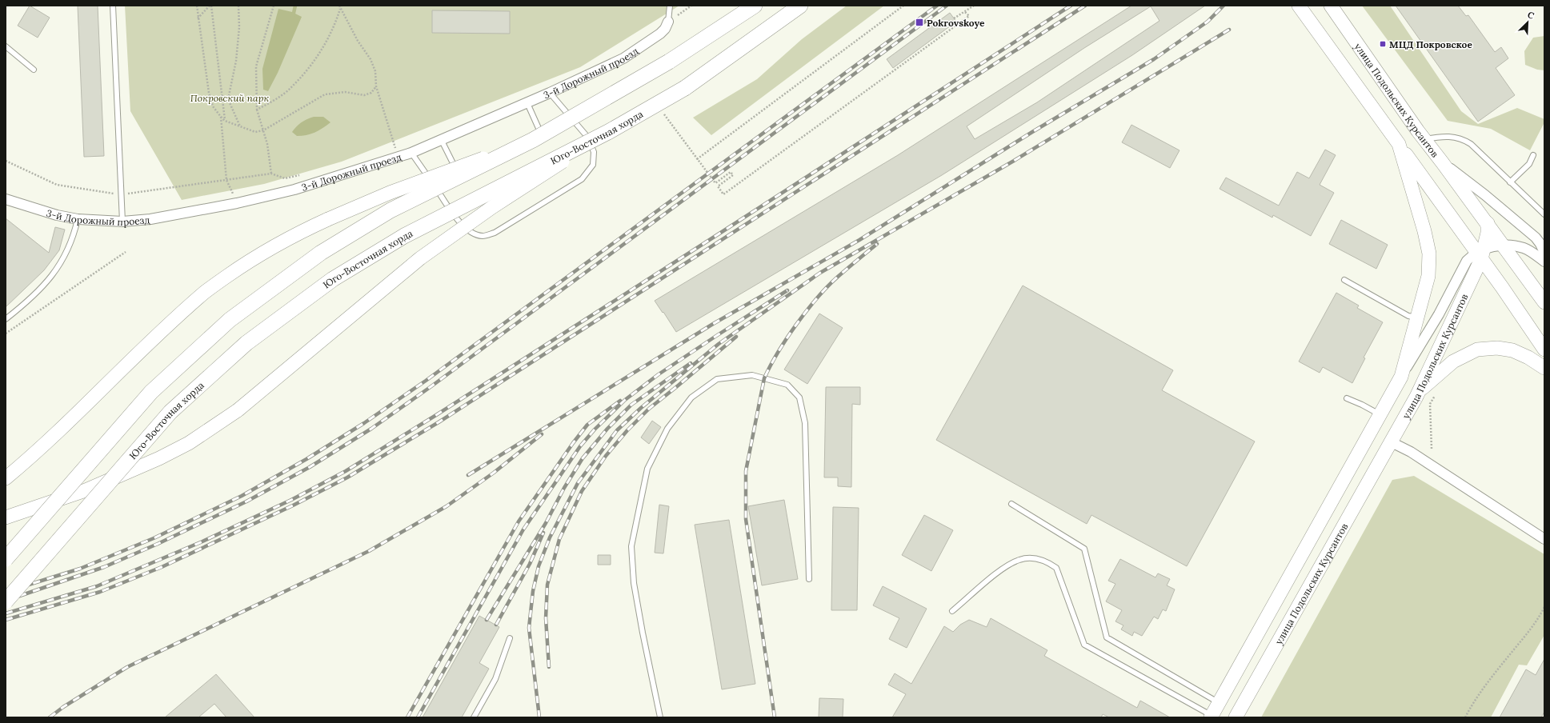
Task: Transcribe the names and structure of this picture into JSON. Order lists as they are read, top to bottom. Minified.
{"streets":{"main road":["улица Подольских Курсантов","Юго-Восточная хорда"],"street":["3-й Дорожный проезд"]},"parks":["Покровский парк"],"places":{"transit":["Pokrovskoye","МЦД Покровское"]},"north":"top right"}
